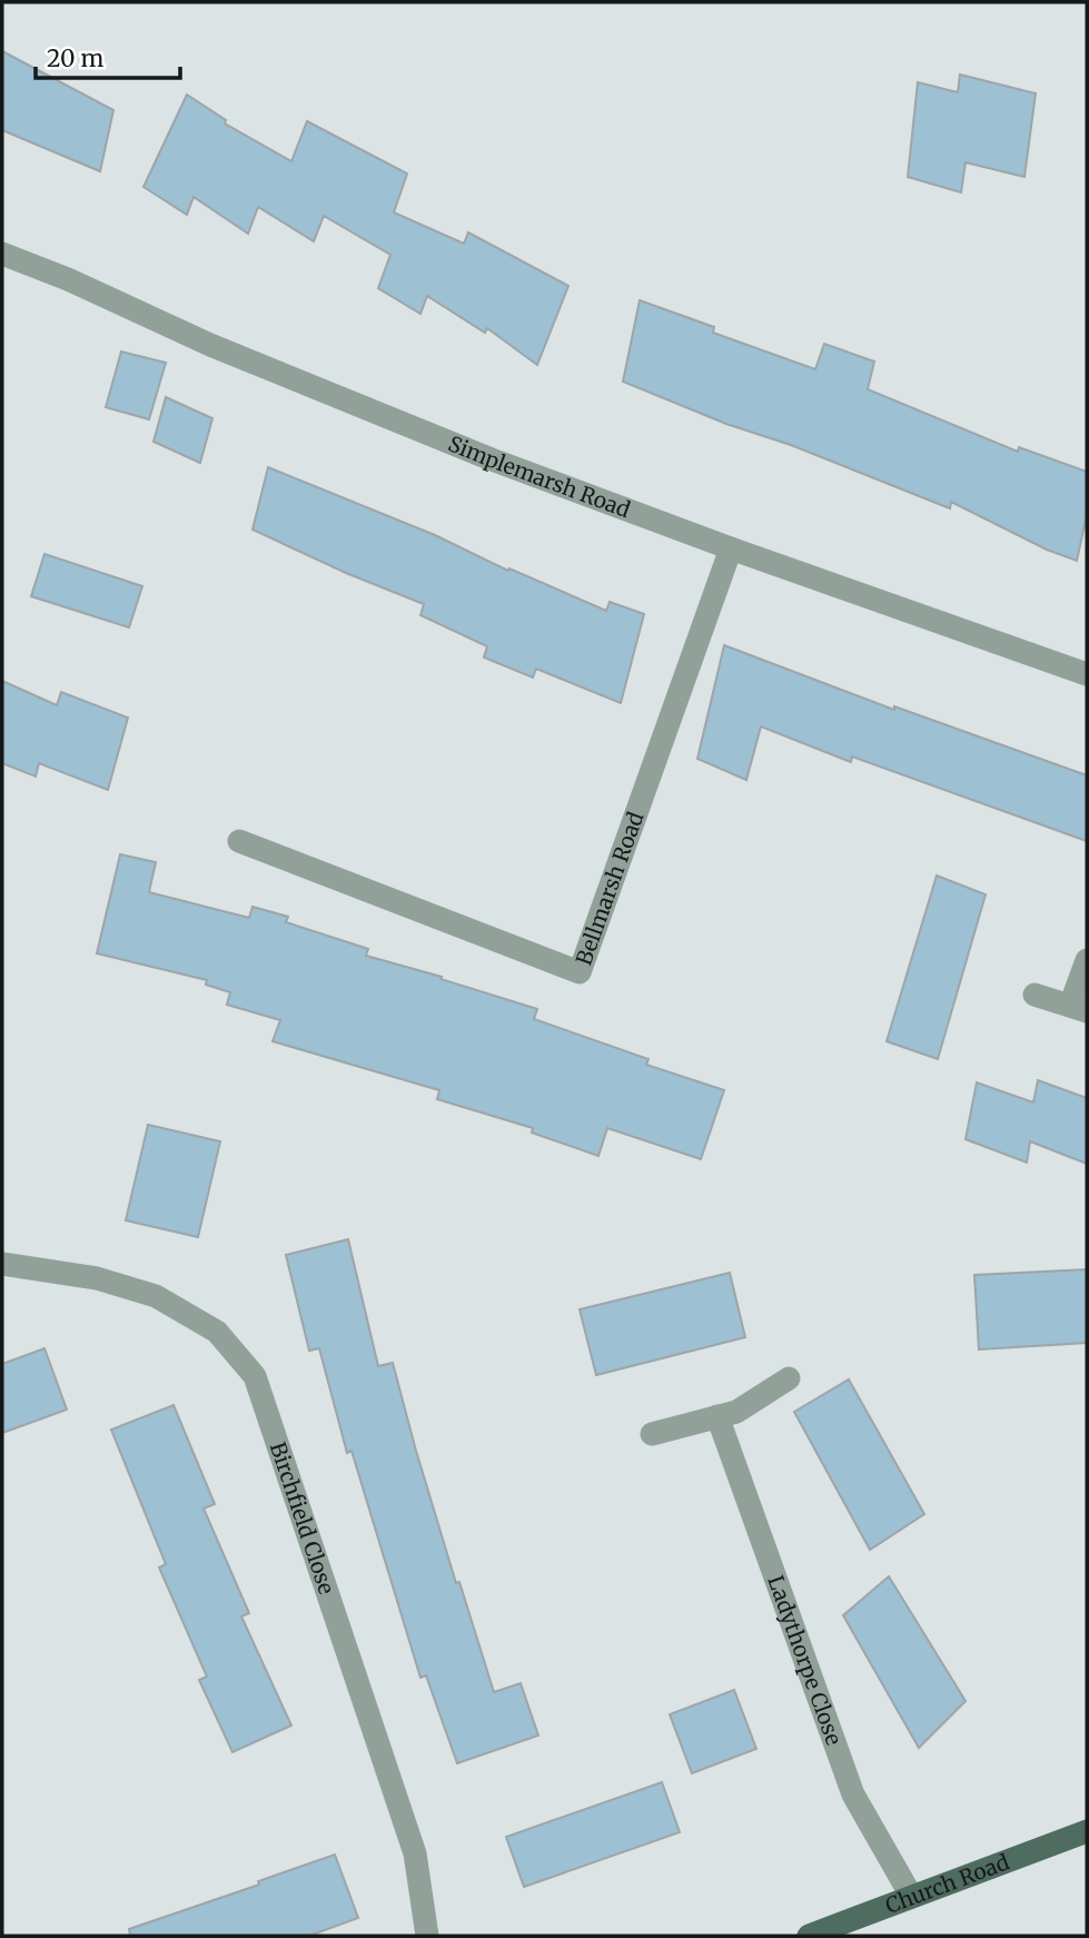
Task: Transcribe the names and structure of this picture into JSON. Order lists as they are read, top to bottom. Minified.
{"streets":{"main road":["Church Road"],"street":["Simplemarsh Road","Bellmarsh Road","Birchfield Close","Ladythorpe Close"]},"crossings":[["Simplemarsh Road","Bellmarsh Road"],["Ladythorpe Close","Church Road"]],"scale_bar":"20 m"}
